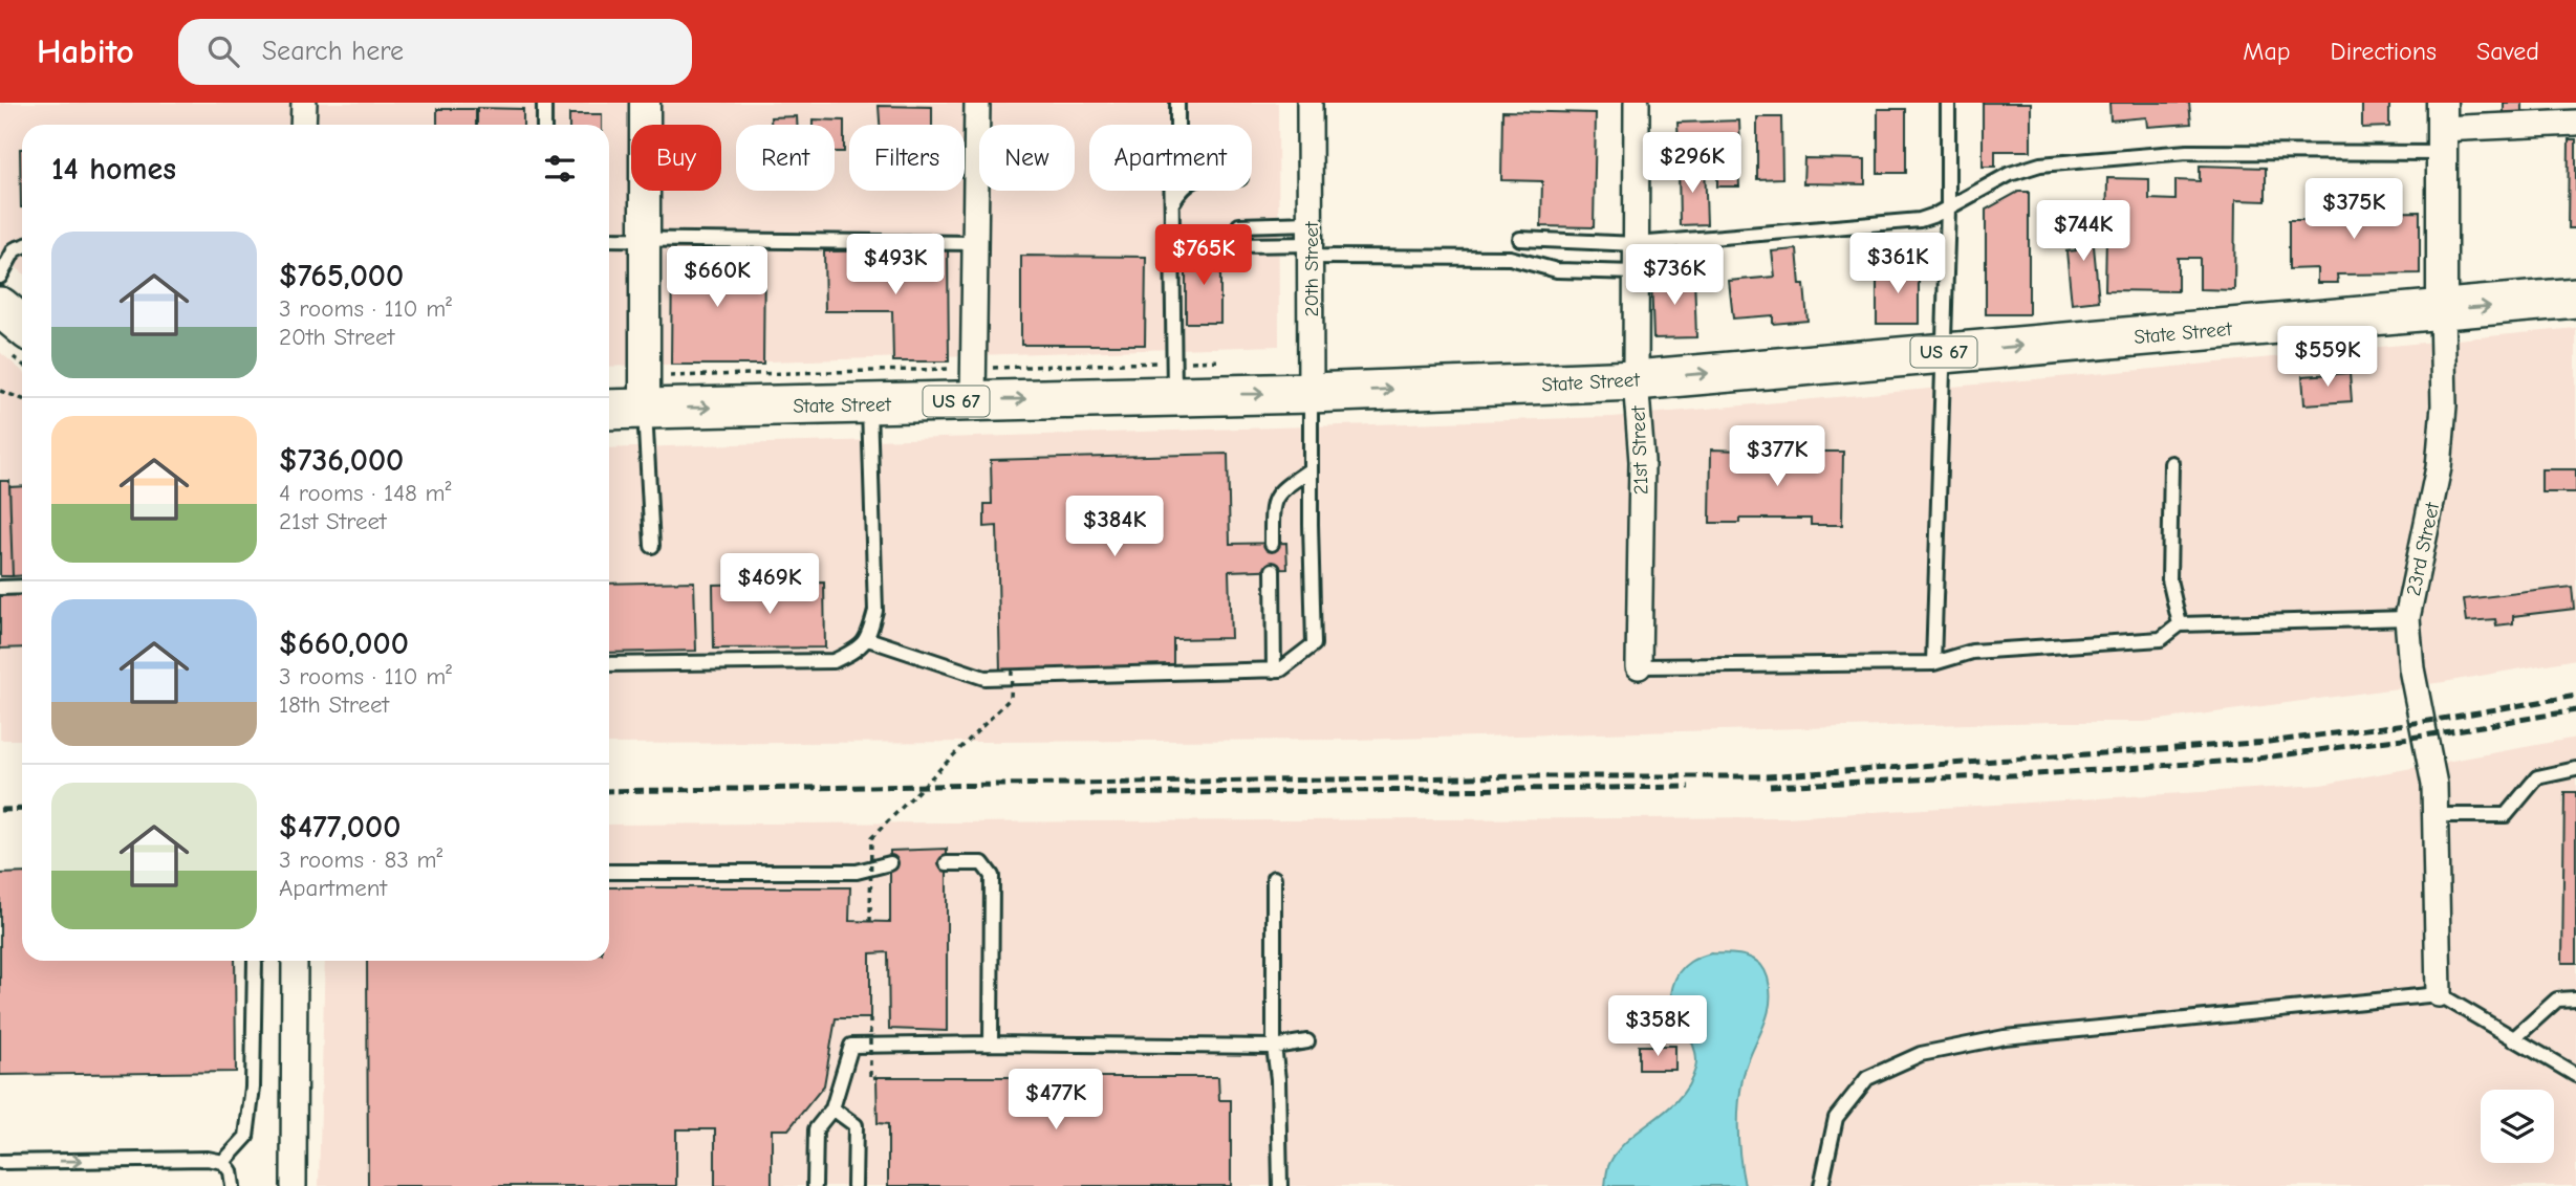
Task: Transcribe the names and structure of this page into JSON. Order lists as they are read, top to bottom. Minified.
{"streets":{"main road":["State Street","US 67"],"street":["20th Street","21st Street","23rd Street"]},"crossings":[["20th Street","State Street"],["State Street","21st Street"],["State Street","23rd Street"]],"one_way":["State Street"],"page":{"header":"Habito","search":"Search here","nav":["Map","Directions","Saved"],"chip":["Buy","Rent","Filters","New","Apartment"],"heading":"14 homes","price":["$296K","$375K","$744K","$765K","$361K","$493K","$736K","$660K","$559K","$377K","$384K","$469K","$358K","$477K"],"list":[{"name":"$765,000","note":"3 rooms · 110 m² · 20th Street"},{"name":"$736,000","note":"4 rooms · 148 m² · 21st Street"},{"name":"$660,000","note":"3 rooms · 110 m² · 18th Street"},{"name":"$477,000","note":"3 rooms · 83 m² · Apartment"}]}}
